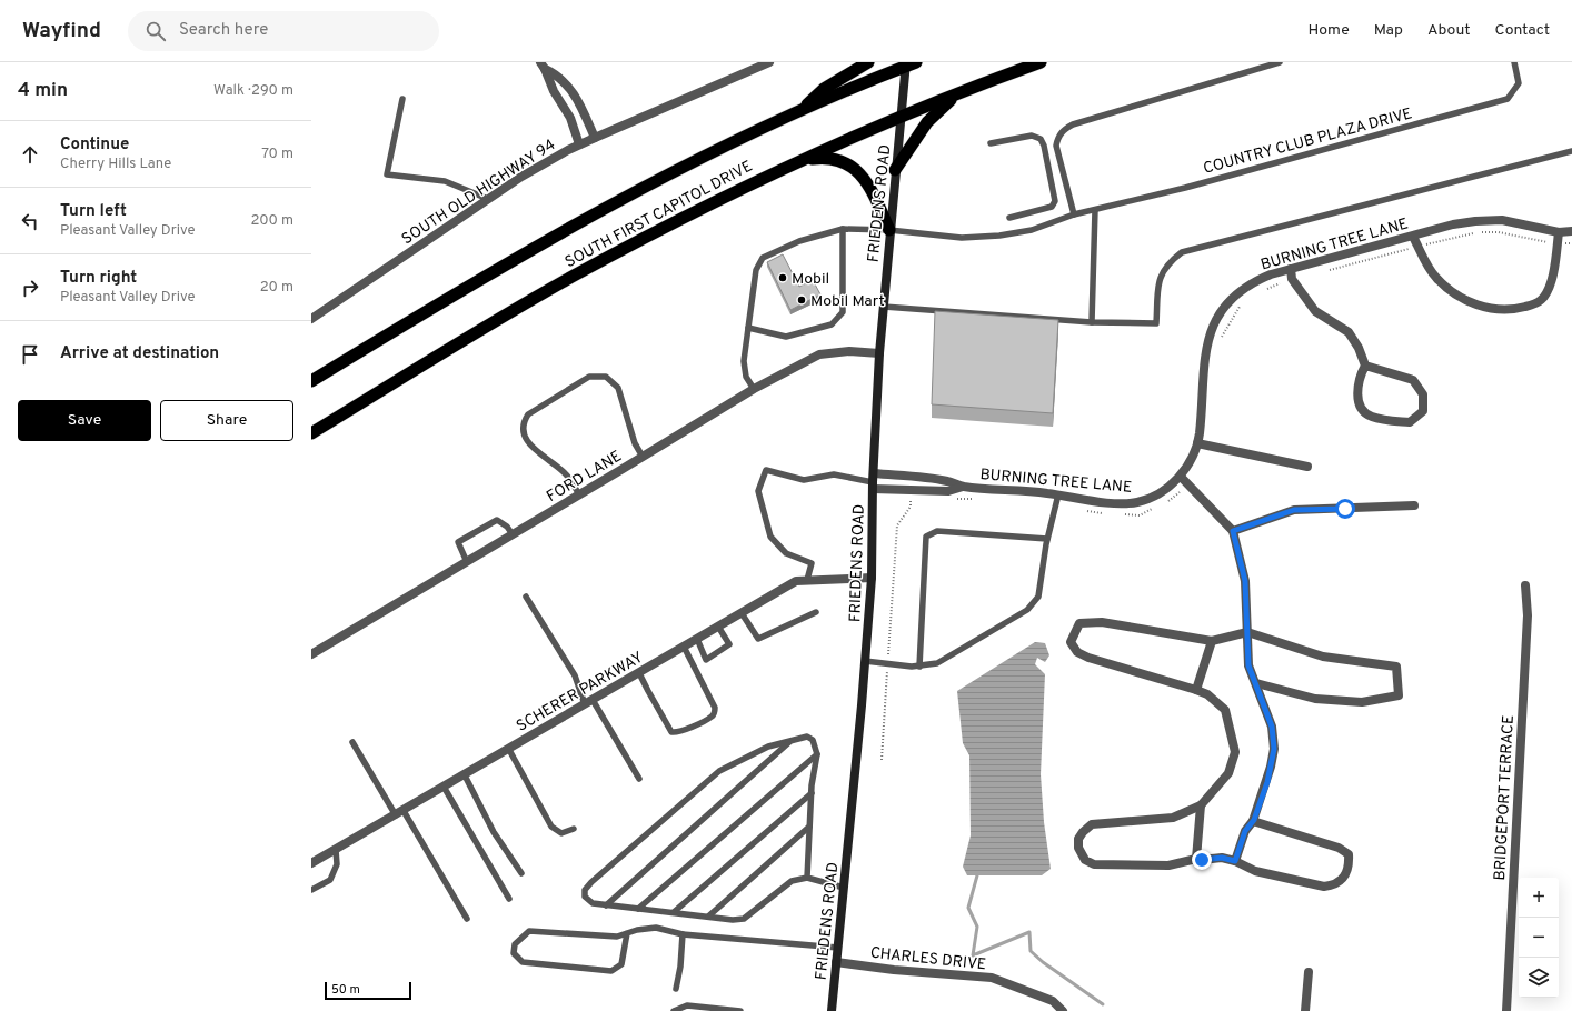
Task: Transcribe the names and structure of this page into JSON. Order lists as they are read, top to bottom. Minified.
{"streets":{"highway":["SOUTH FIRST CAPITOL DRIVE"],"main road":["FRIEDENS ROAD"],"street":["SOUTH OLD HIGHWAY 94","BURNING TREE LANE","FORD LANE","SCHERER PARKWAY","BRIDGEPORT TERRACE","CHARLES DRIVE"],"lane":["COUNTRY CLUB PLAZA DRIVE"]},"crossings":[["COUNTRY CLUB PLAZA DRIVE","FRIEDENS ROAD"],["COUNTRY CLUB PLAZA DRIVE","FORD LANE"],["FRIEDENS ROAD","SOUTH FIRST CAPITOL DRIVE"],["FRIEDENS ROAD","BURNING TREE LANE"],["FRIEDENS ROAD","FORD LANE"],["FRIEDENS ROAD","SCHERER PARKWAY"],["FRIEDENS ROAD","CHARLES DRIVE"]],"places":["Mobil","Mobil Mart"],"scale_bar":"50 m","page":{"header":"Wayfind","search":"Search here","nav":["Home","Map","About","Contact"],"heading":["4 min","Walk · 290 m"],"list":[["Continue","Cherry Hills Lane","70 m"],["Turn left","Pleasant Valley Drive","200 m"],["Turn right","Pleasant Valley Drive","20 m"],"Arrive at destination"],"buttons":["Save","Share"],"map_buttons":["+","−"],"scale":"50 m"}}
